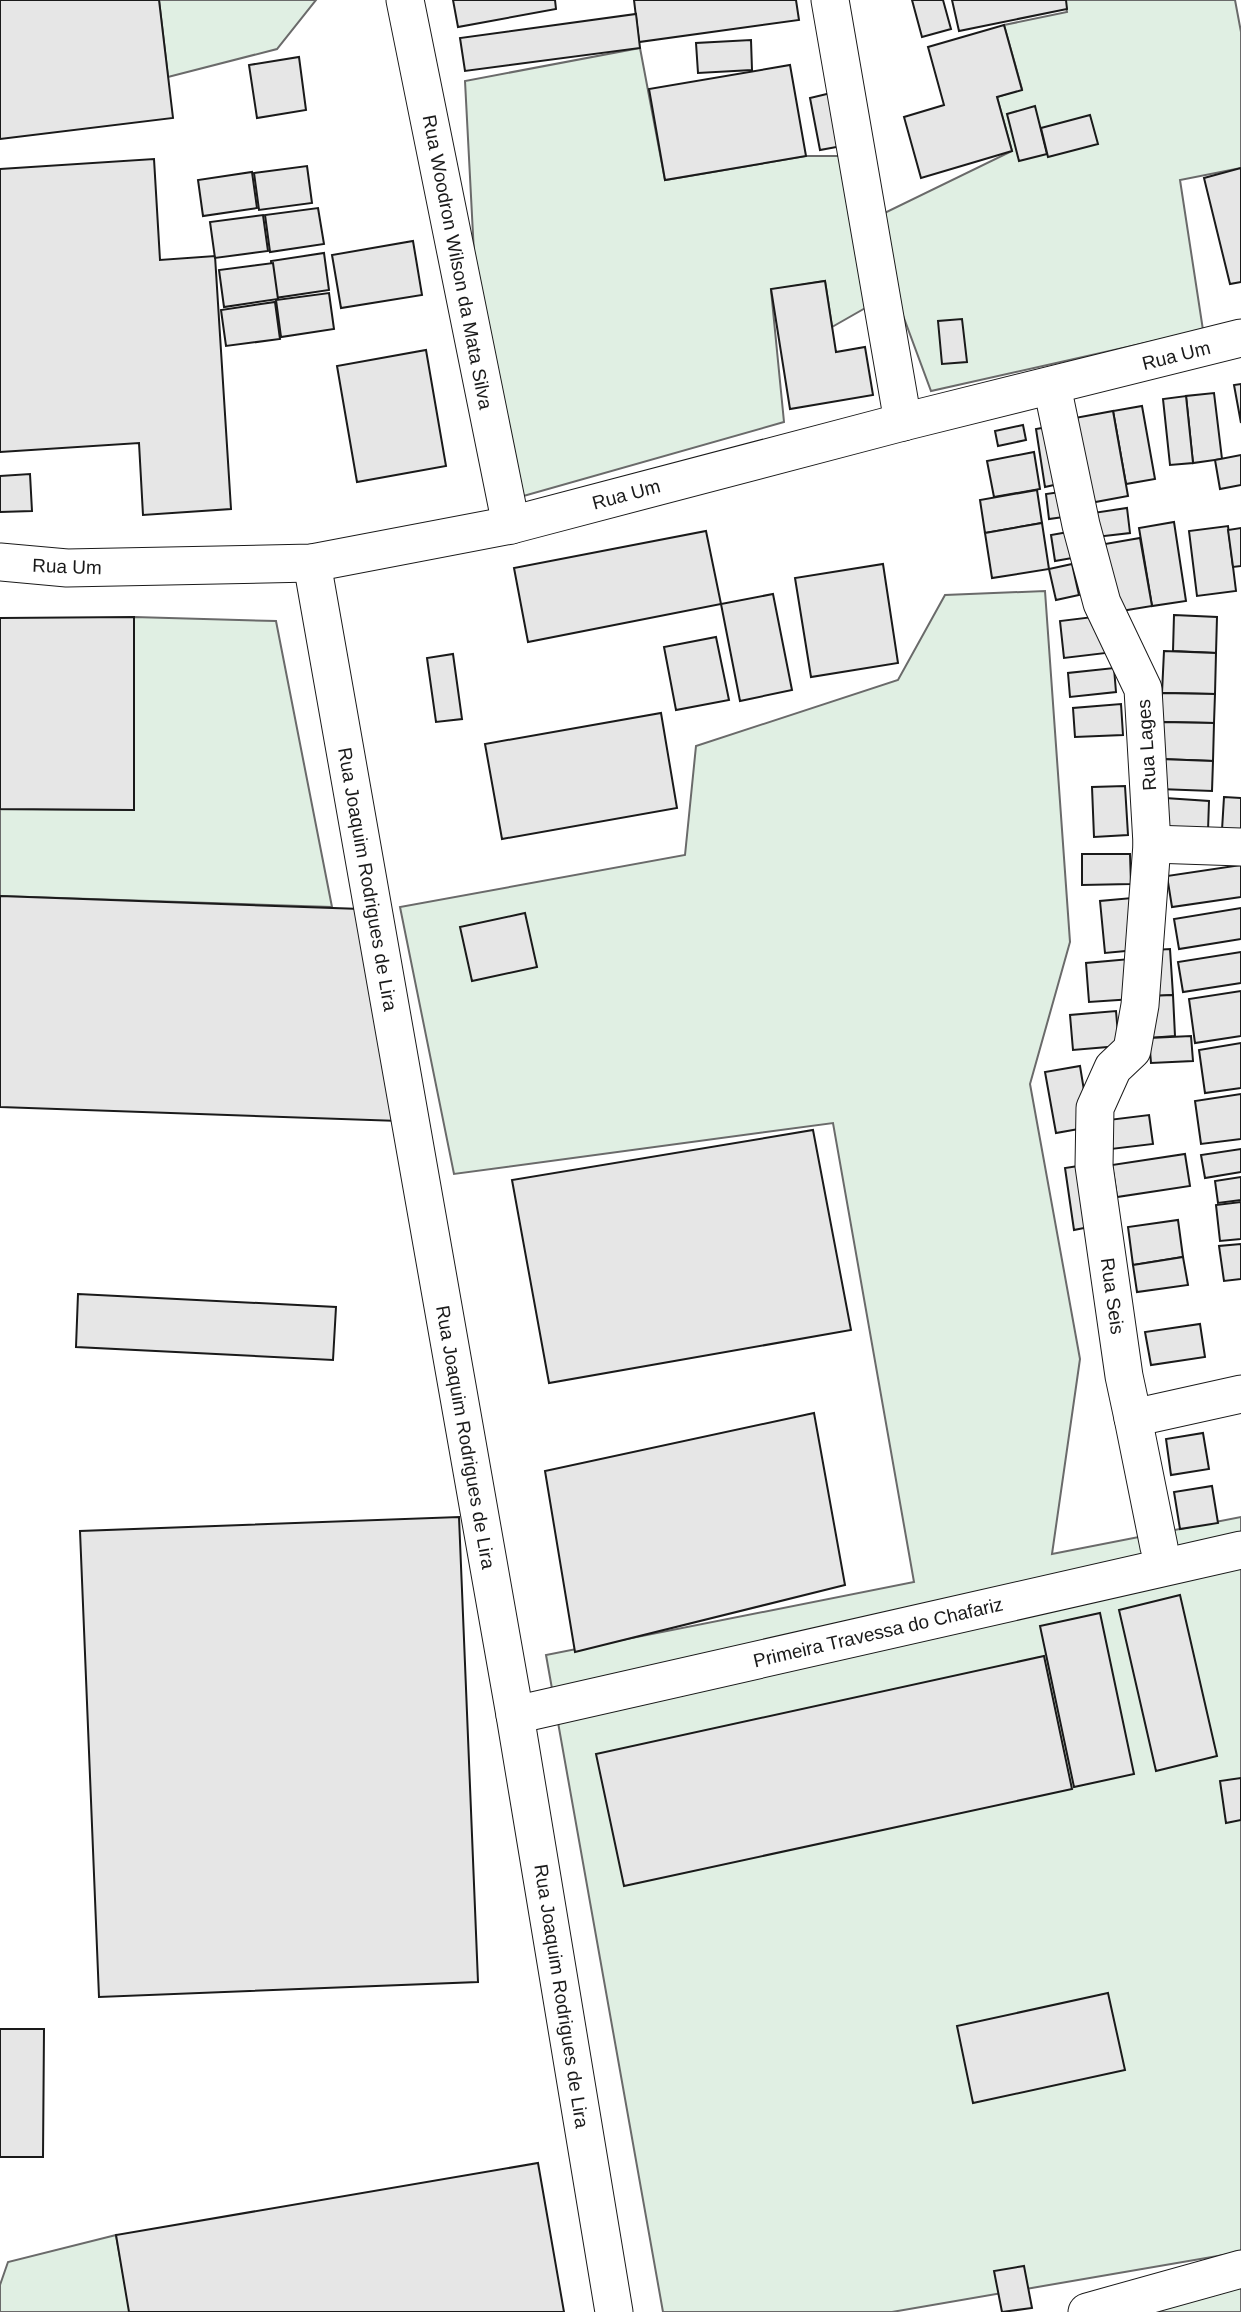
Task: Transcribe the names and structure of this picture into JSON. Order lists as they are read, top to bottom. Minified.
{"streets":{"street":["Rua Woodron Wilson da Mata Silva","Rua Um","Rua Lages","Rua Joaquim Rodrigues de Lira","Rua Seis","Primeira Travessa do Chafariz"]},"crossings":[["Rua Woodron Wilson da Mata Silva","Rua Um"],["Rua Um","Rua Lages"],["Rua Um","Rua Joaquim Rodrigues de Lira"],["Rua Lages","Rua Seis"],["Rua Joaquim Rodrigues de Lira","Primeira Travessa do Chafariz"]]}
